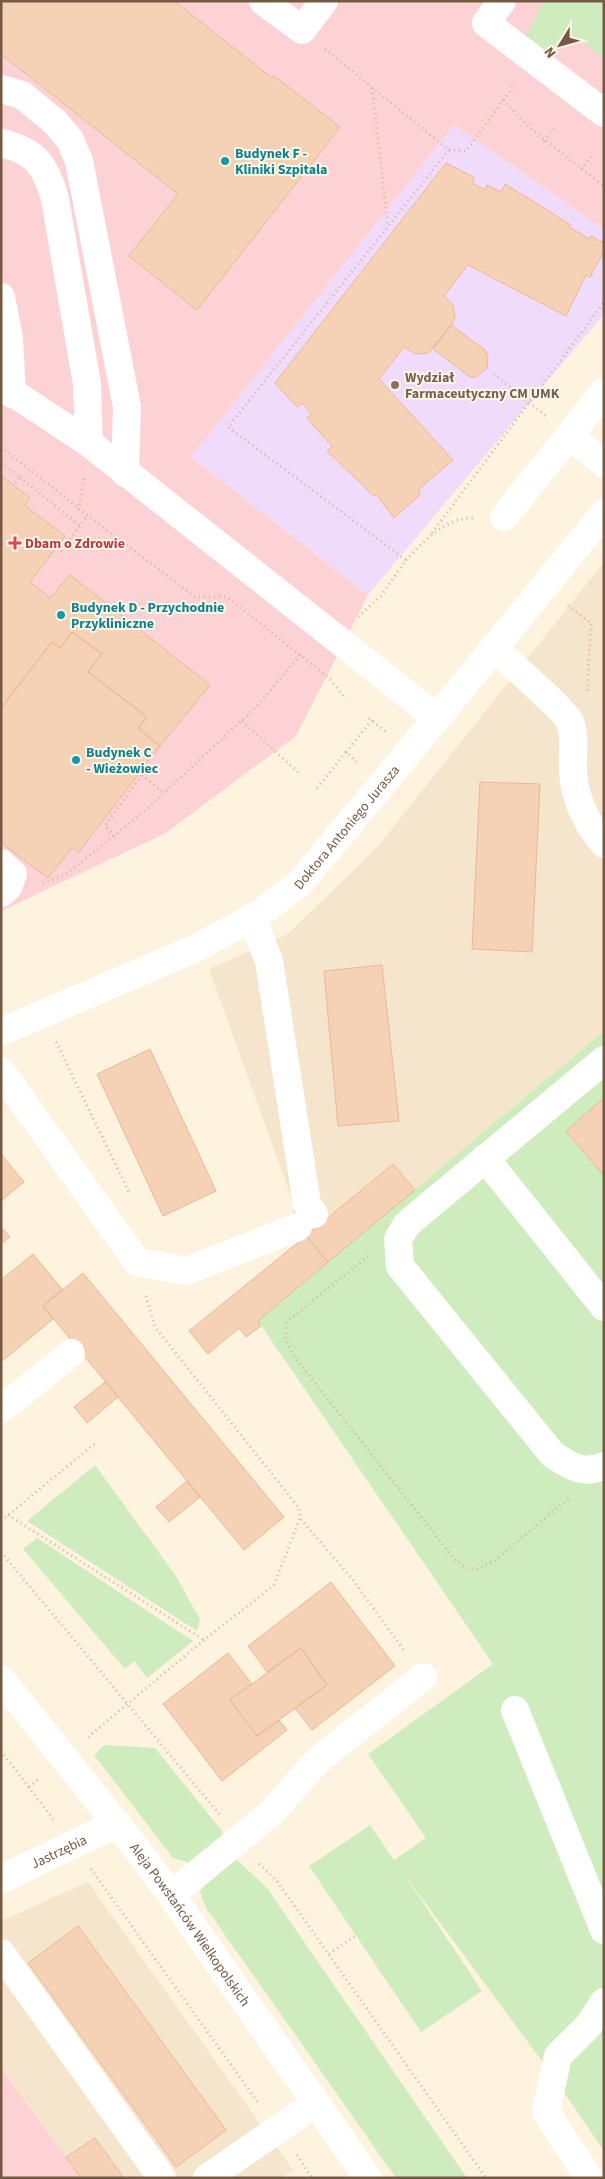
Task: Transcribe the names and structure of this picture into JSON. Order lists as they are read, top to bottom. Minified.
{"streets":{"street":["Doktora Antoniego Jurasza","Jastrzębia","Aleja Powstańców Wielkopolskich"]},"crossings":[["Jastrzębia","Aleja Powstańców Wielkopolskich"]],"places":{"other":["Budynek F - Kliniki Szpitala","Wydział Farmaceutyczny CM UMK","Budynek D - Przychodnie Przykliniczne","Budynek C - Wieżowiec"],"health":["Dbam o Zdrowie"]},"north":"bottom left"}
